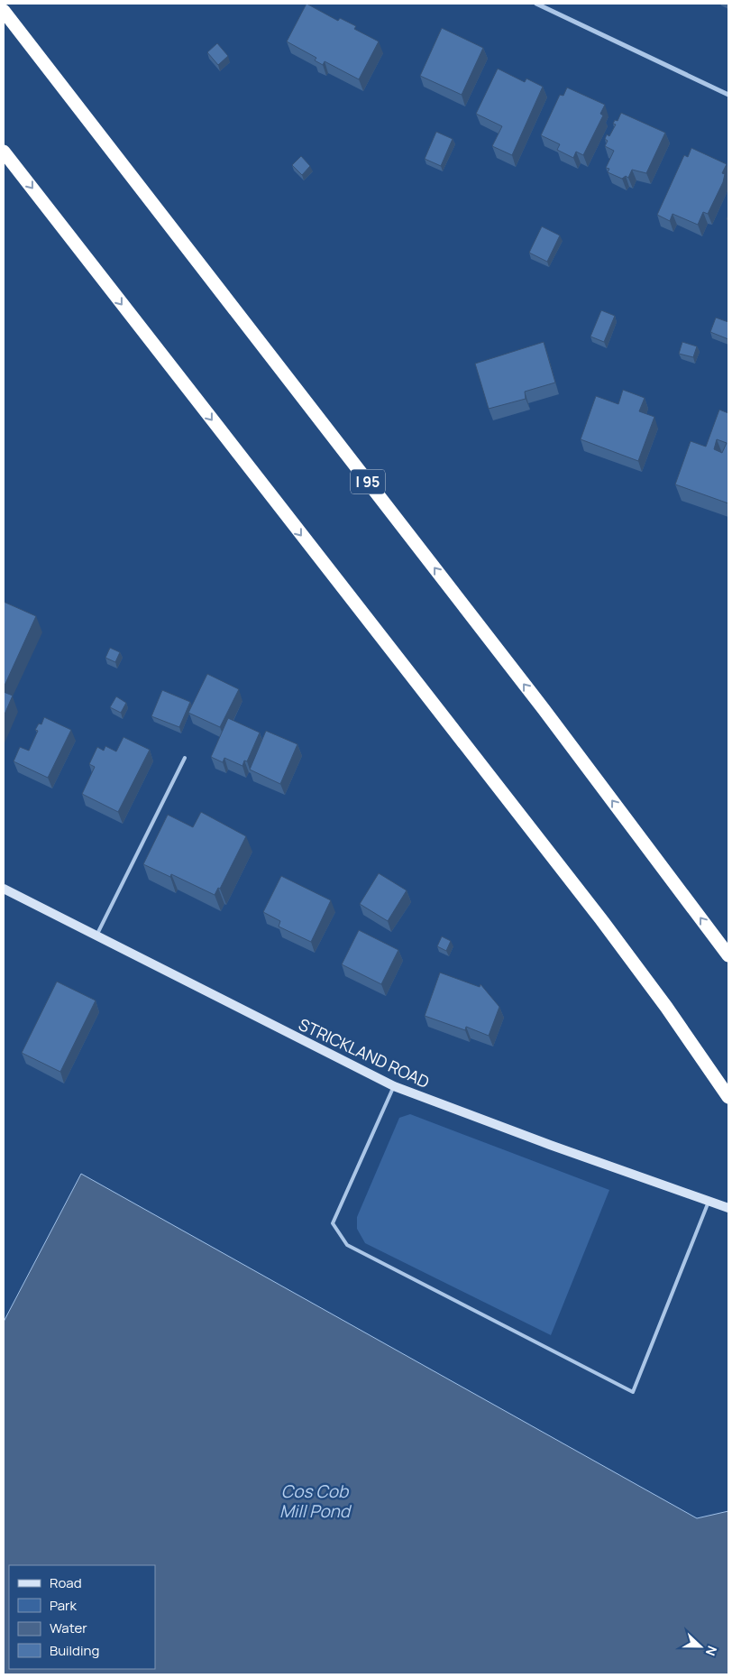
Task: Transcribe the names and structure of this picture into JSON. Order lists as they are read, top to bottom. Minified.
{"streets":{"highway":["I 95"],"main road":["STRICKLAND ROAD"]},"water":["Cos Cob Mill Pond"],"legend":["Road","Park","Water","Building"],"north":"right"}
